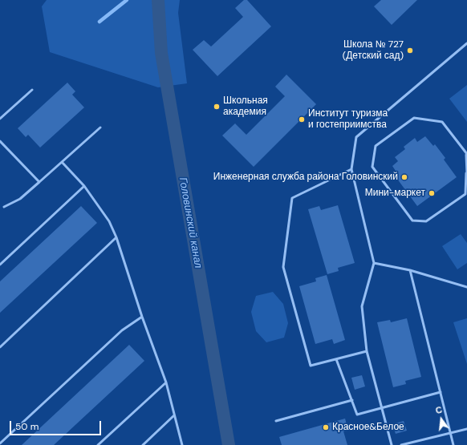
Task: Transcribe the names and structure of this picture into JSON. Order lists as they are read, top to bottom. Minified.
{"water":["Головинский канал"],"places":["Школа № 727 (Детский сад)","Школьная академия","Институт туризма и гостеприимства","Инженерная служба района Головинский","Мини-маркет","Красное&Белое"],"scale_bar":"50 m","north":"top"}
